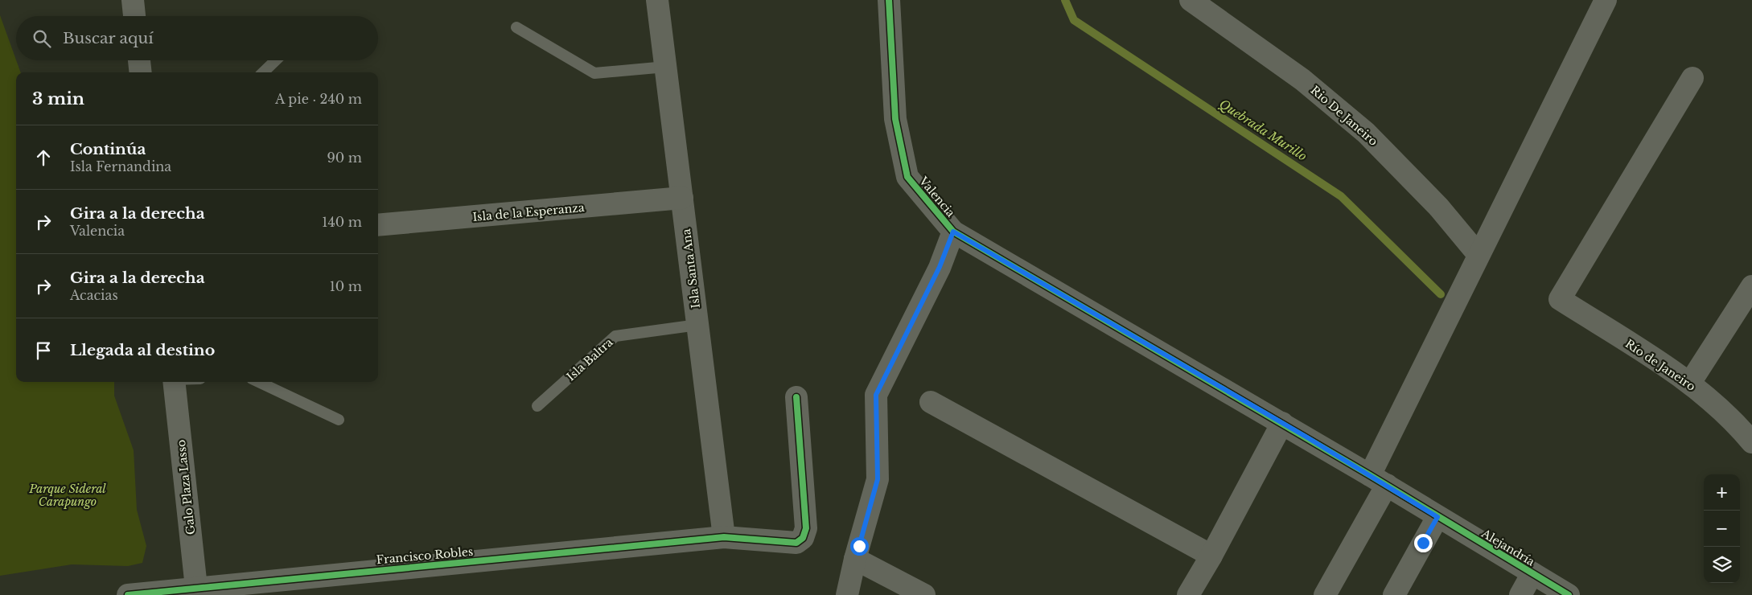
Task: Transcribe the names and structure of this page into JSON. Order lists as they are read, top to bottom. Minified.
{"streets":{"street":["Rio De Janeiro","Valencia","Isla de la Esperanza","Isla Santa Ana","Río de Janeiro","Galo Plaza Lasso","Alejandría","Francisco Robles"],"lane":["Isla Baltra"]},"crossings":[["Valencia","Alejandría"],["Isla de la Esperanza","Isla Santa Ana"],["Isla Santa Ana","Isla Baltra"],["Isla Santa Ana","Francisco Robles"],["Galo Plaza Lasso","Francisco Robles"]],"water":["Quebrada Murillo"],"parks":["Parque Sideral Carapungo"],"page":{"search":"Buscar aquí","heading":["3 min","A pie · 240 m"],"list":[["Continúa","Isla Fernandina","90 m"],["Gira a la derecha","Valencia","140 m"],["Gira a la derecha","Acacias","10 m"],"Llegada al destino"],"map_buttons":["+","−"]}}
